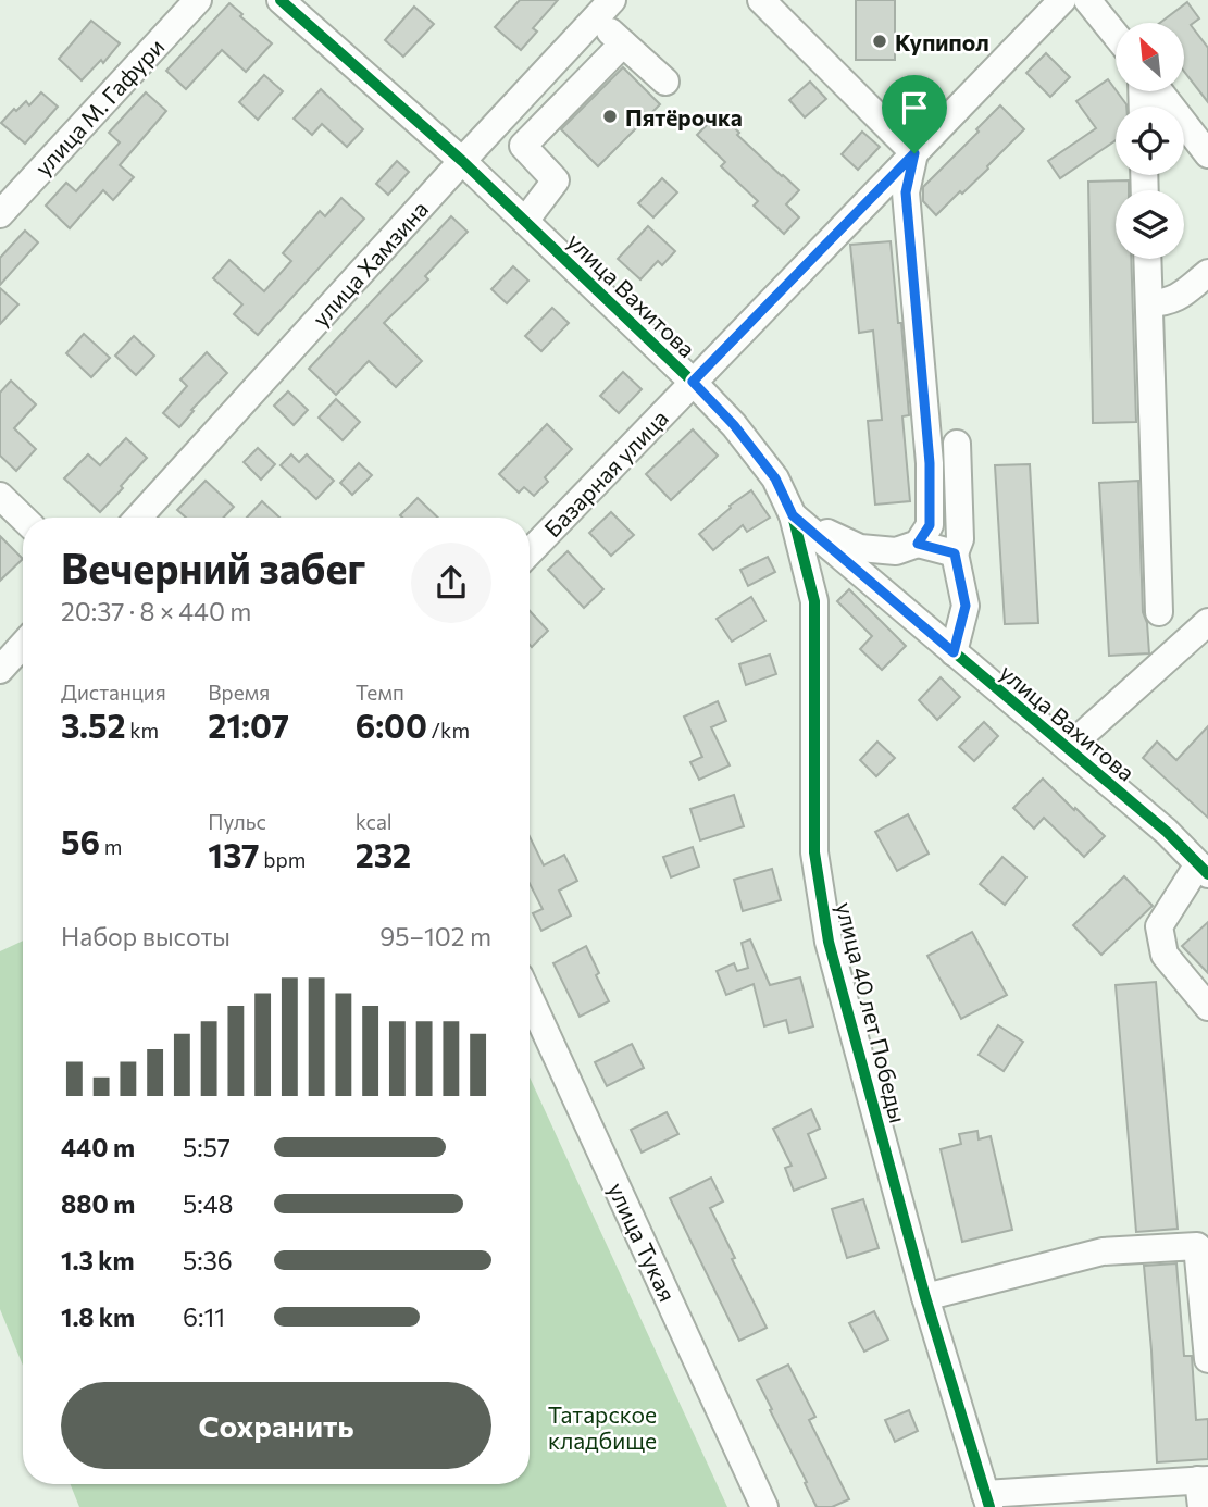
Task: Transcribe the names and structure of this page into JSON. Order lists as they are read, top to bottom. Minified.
{"streets":{"street":["улица М. Гафури","улица Хамзина","улица Вахитова","Базарная улица","улица 40 лет Победы","улица Тукая"]},"crossings":[["улица Хамзина","улица Вахитова"],["улица Вахитова","Базарная улица"],["улица Вахитова","улица 40 лет Победы"]],"parks":["Татарское кладбище"],"places":["Купипол","Пятёрочка"],"north":"top left","page":{"heading":["Вечерний забег","20:37 · 8 × 440 m"],"stats":[["Дистанция","3.52 km"],["Время","21:07"],["Темп","6:00 /km"],["56 m"],["Пульс","137 bpm"],["kcal","232"]],"chart":["Набор высоты","95–102 m"],"list":[{"name":"440 m","note":"5:57"},{"name":"880 m","note":"5:48"},{"name":"1.3 km","note":"5:36"},{"name":"1.8 km","note":"6:11"}],"buttons":"Сохранить"}}
